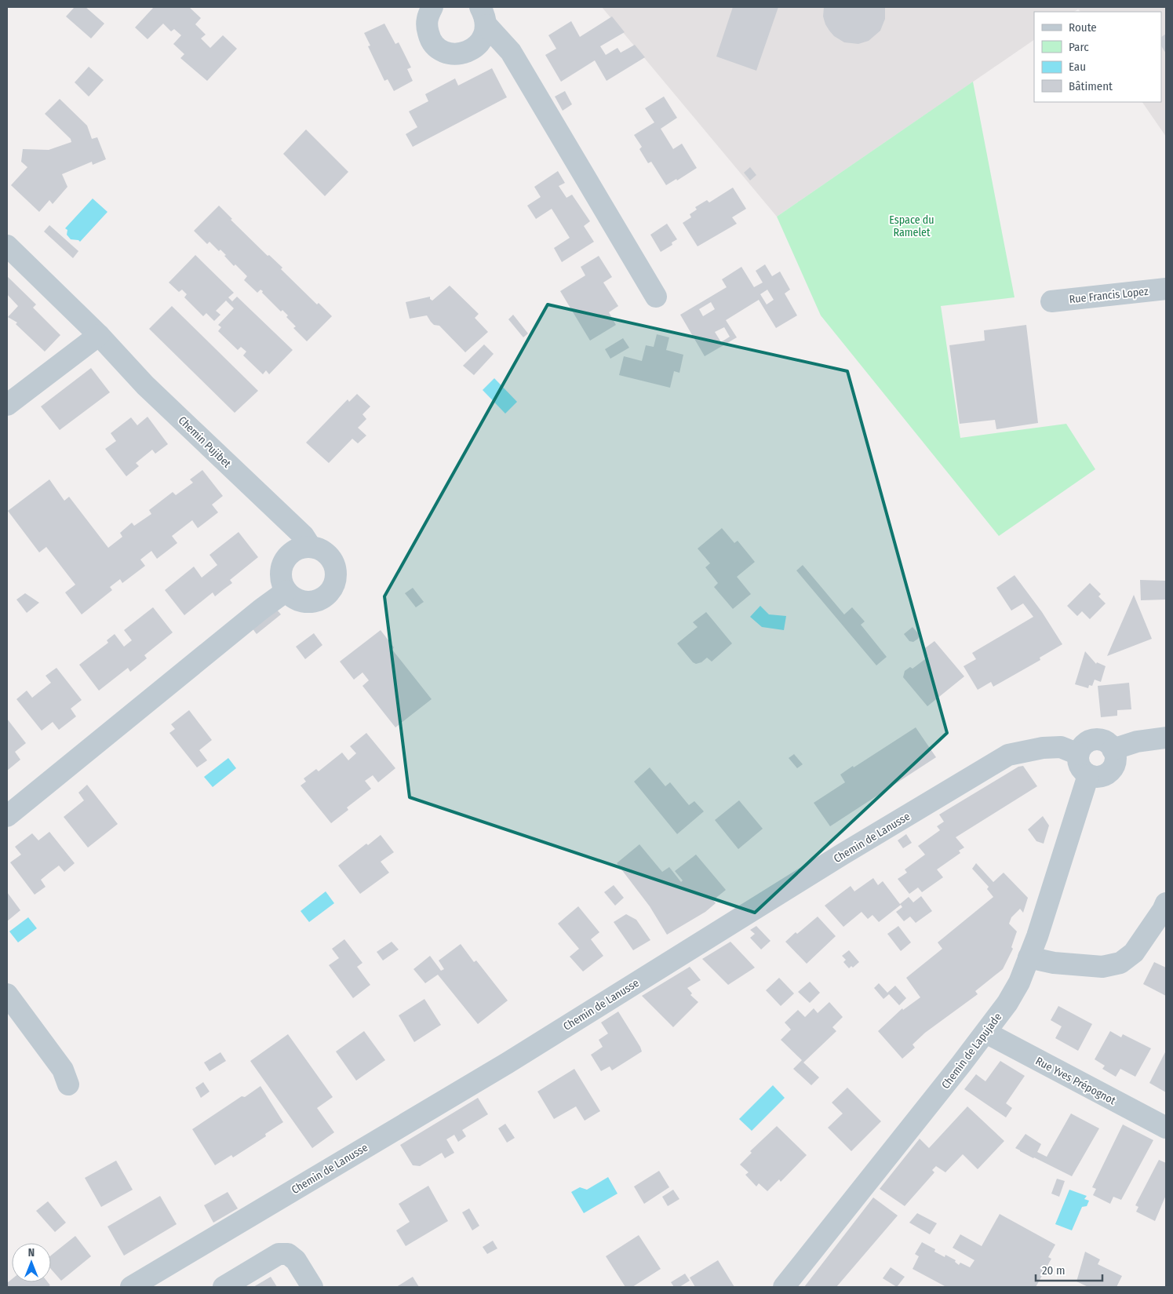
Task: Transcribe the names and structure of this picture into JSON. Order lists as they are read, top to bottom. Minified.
{"streets":{"street":["Rue Francis Lopez","Chemin Pujibet","Chemin de Lanusse","Chemin de Lapujade","Rue Yves Prépognot"]},"crossings":[["Chemin de Lanusse","Chemin de Lapujade"],["Chemin de Lapujade","Rue Yves Prépognot"]],"parks":["Espace du Ramelet"],"legend":["Route","Parc","Eau","Bâtiment"],"scale_bar":"20 m","north":"top"}
